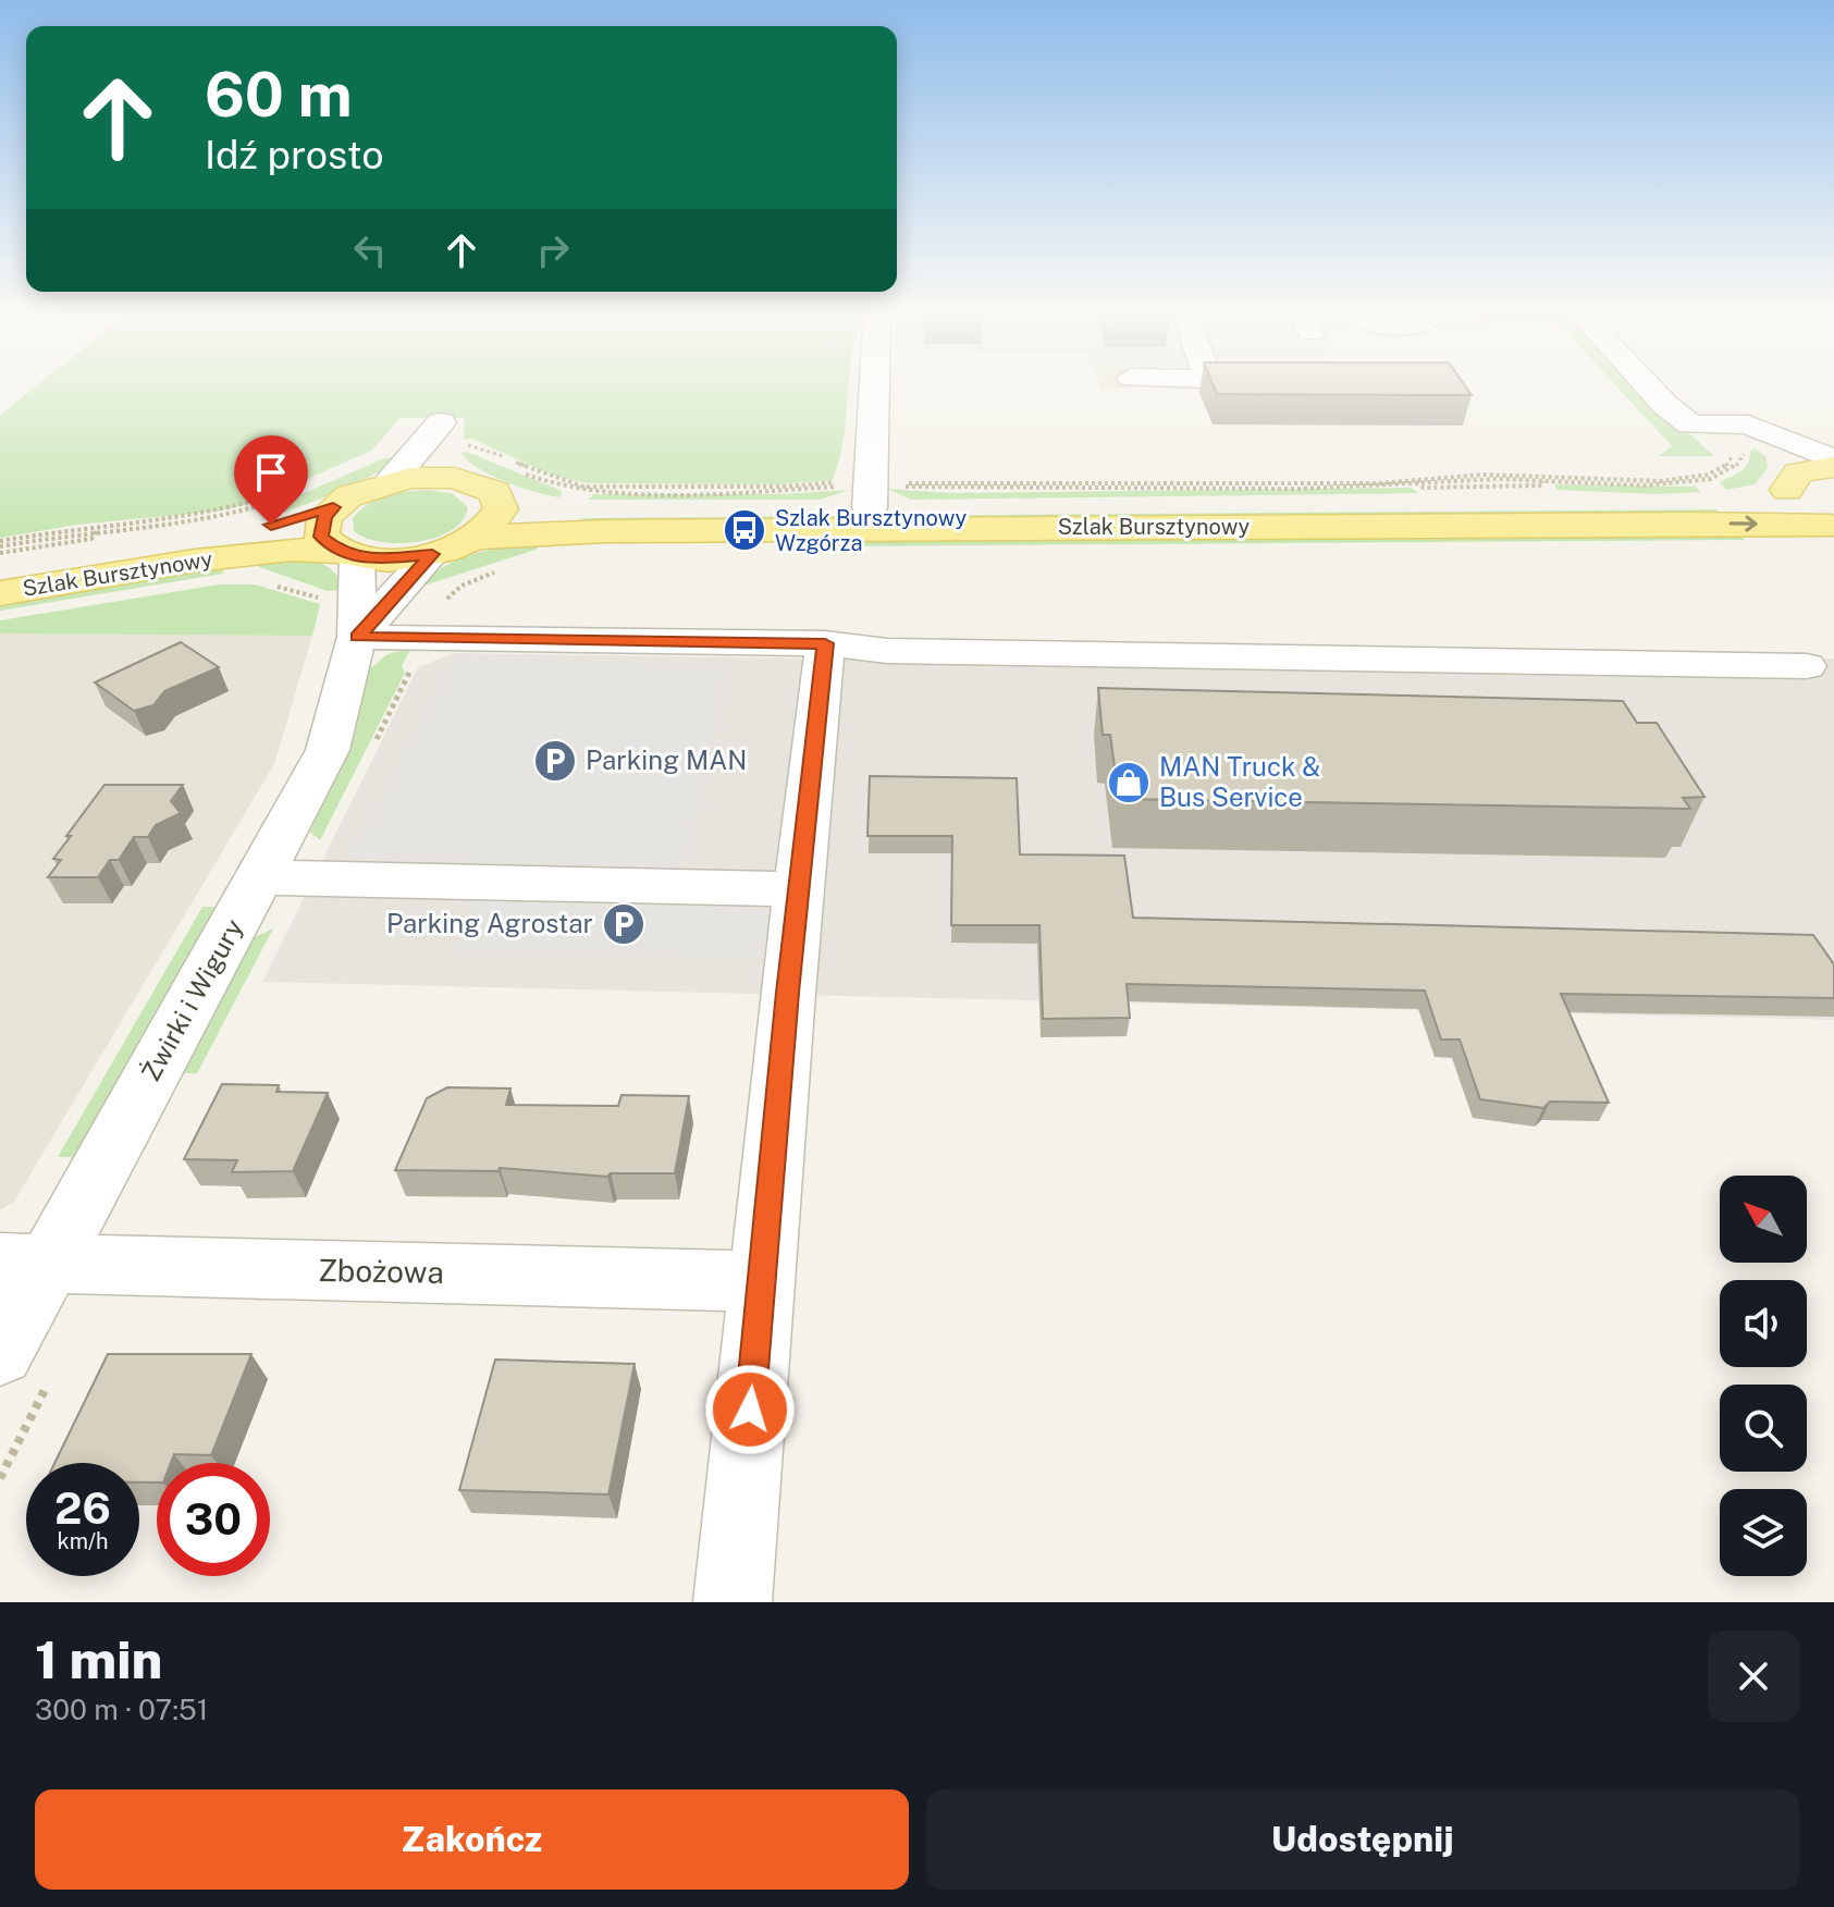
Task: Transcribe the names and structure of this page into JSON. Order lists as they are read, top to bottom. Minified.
{"streets":{"main road":["Szlak Bursztynowy"],"street":["Żwirki i Wigury","Zbożowa"]},"crossings":[["Szlak Bursztynowy","Żwirki i Wigury"],["Żwirki i Wigury","Zbożowa"]],"places":{"bus stop":["Szlak Bursztynowy Wzgórza"],"parking":["Parking MAN","Parking Agrostar"],"shop":["MAN Truck & Bus Service"]},"north":"top left","page":{"turn":["60 m","Idź prosto"],"speed":"26 km/h","limit":"30","heading":["1 min","300 m · 07:51"],"buttons":["Zakończ","Udostępnij"]}}
